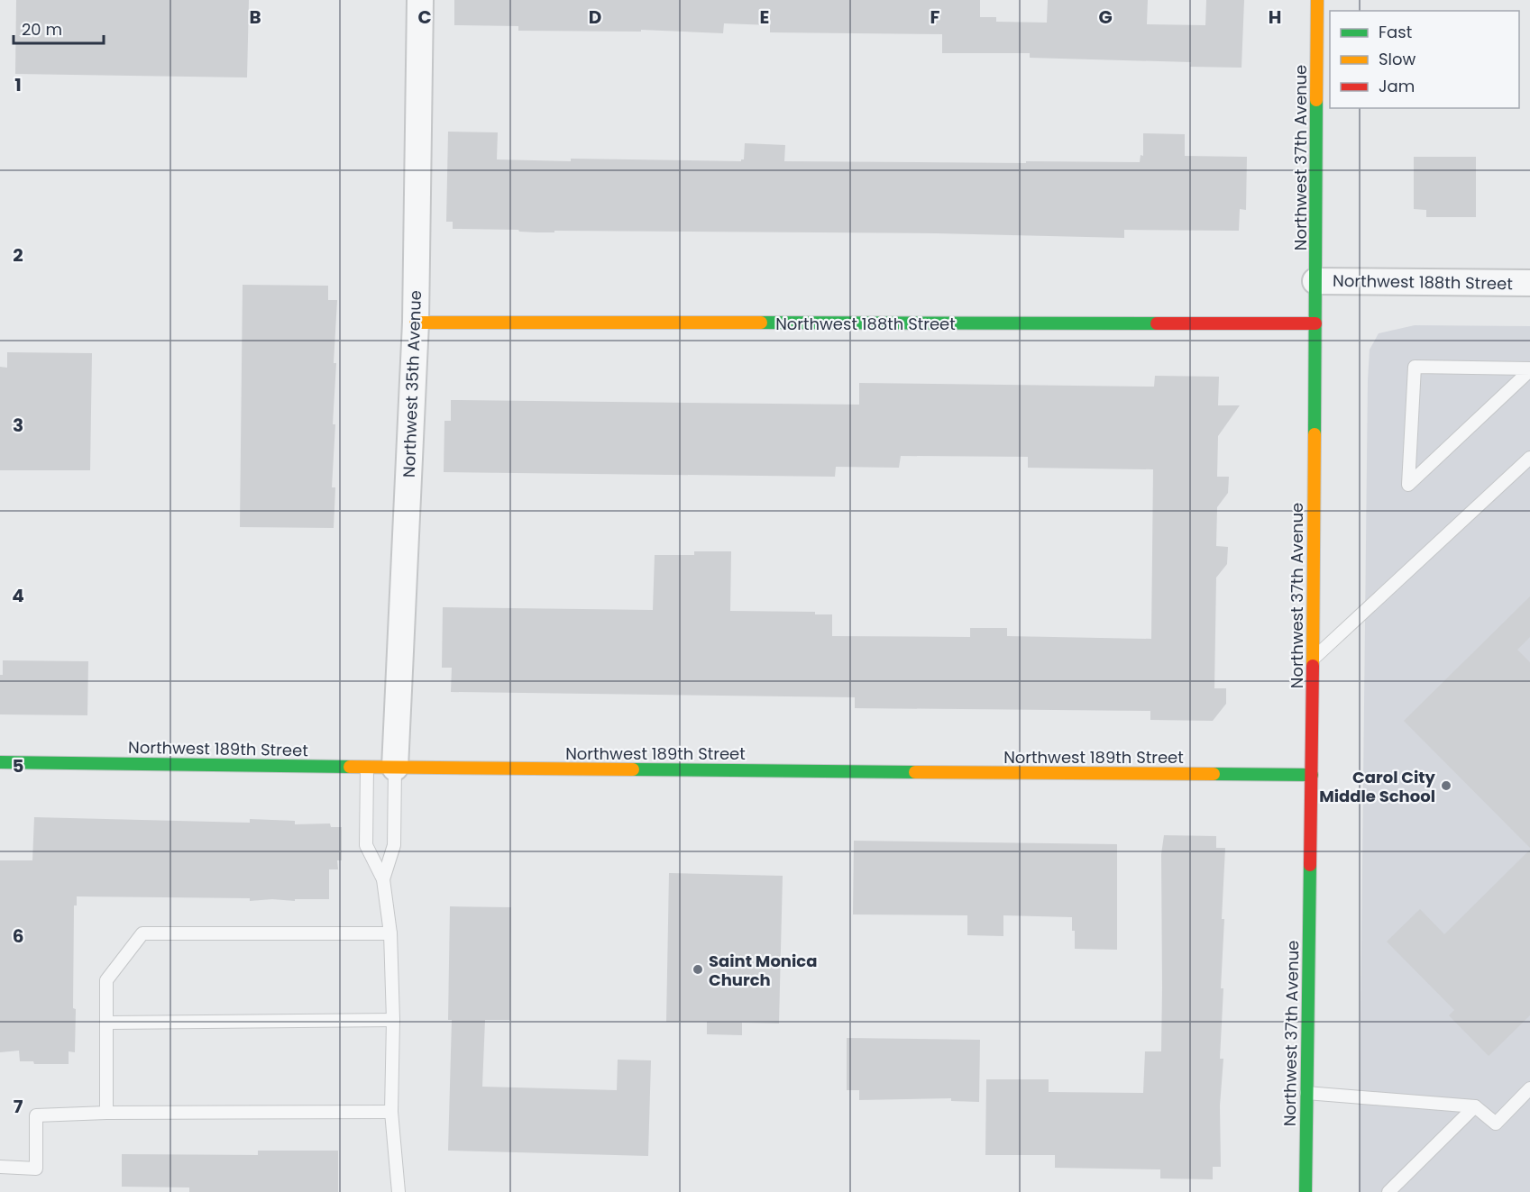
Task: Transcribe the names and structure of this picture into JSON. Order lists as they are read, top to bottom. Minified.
{"streets":{"street":["Northwest 37th Avenue","Northwest 188th Street","Northwest 35th Avenue","Northwest 189th Street"]},"crossings":[["Northwest 37th Avenue","Northwest 188th Street"],["Northwest 37th Avenue","Northwest 189th Street"],["Northwest 188th Street","Northwest 35th Avenue"],["Northwest 35th Avenue","Northwest 189th Street"]],"places":["Carol City Middle School","Saint Monica Church"],"legend":["Fast","Slow","Jam"],"scale_bar":"20 m","grid":{"columns":["B","C","D","E","F","G","H"],"rows":["1","2","3","4","5","6","7"]}}
